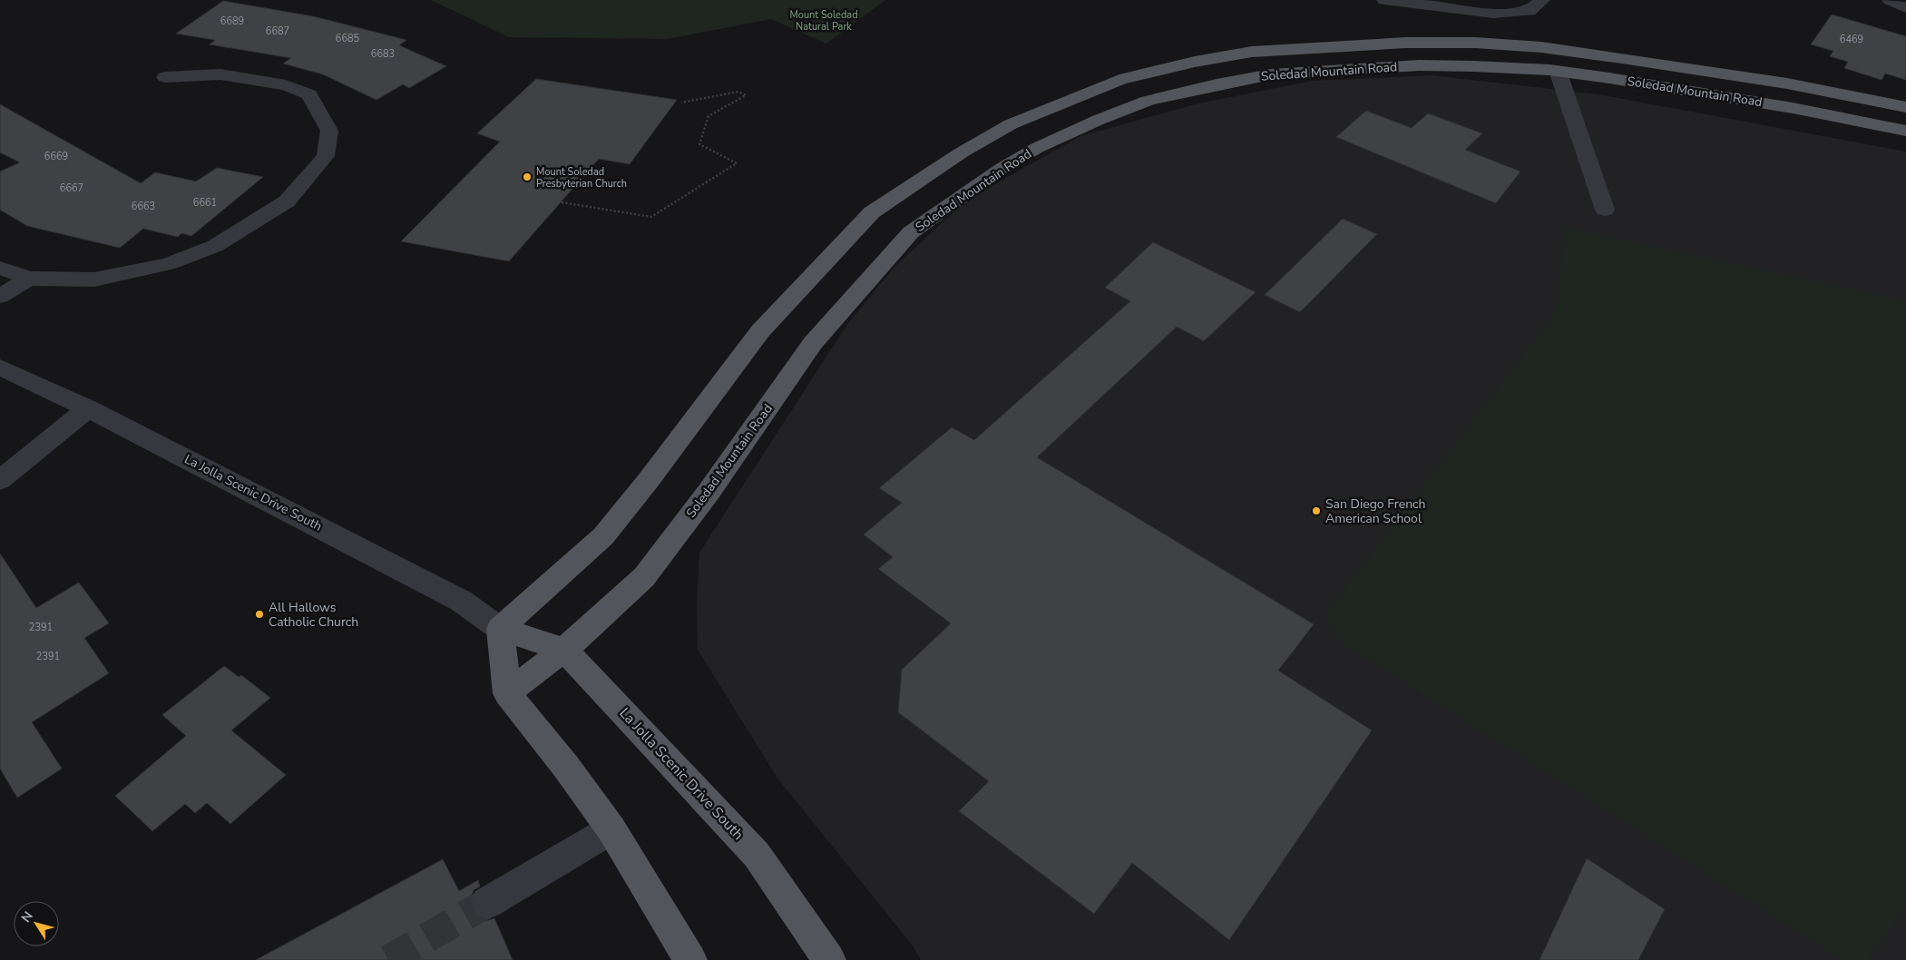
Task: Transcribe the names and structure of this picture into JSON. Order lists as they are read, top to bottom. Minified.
{"streets":{"main road":["Soledad Mountain Road","La Jolla Scenic Drive South"]},"crossings":[["Soledad Mountain Road","La Jolla Scenic Drive South"]],"parks":["Mount Soledad Natural Park"],"places":["Mount Soledad Presbyterian Church","San Diego French American School","All Hallows Catholic Church"],"house_numbers":["6689","6687","6685","6469","6683","6669","6667","6661","6663","2391","2391"],"north":"top left"}
